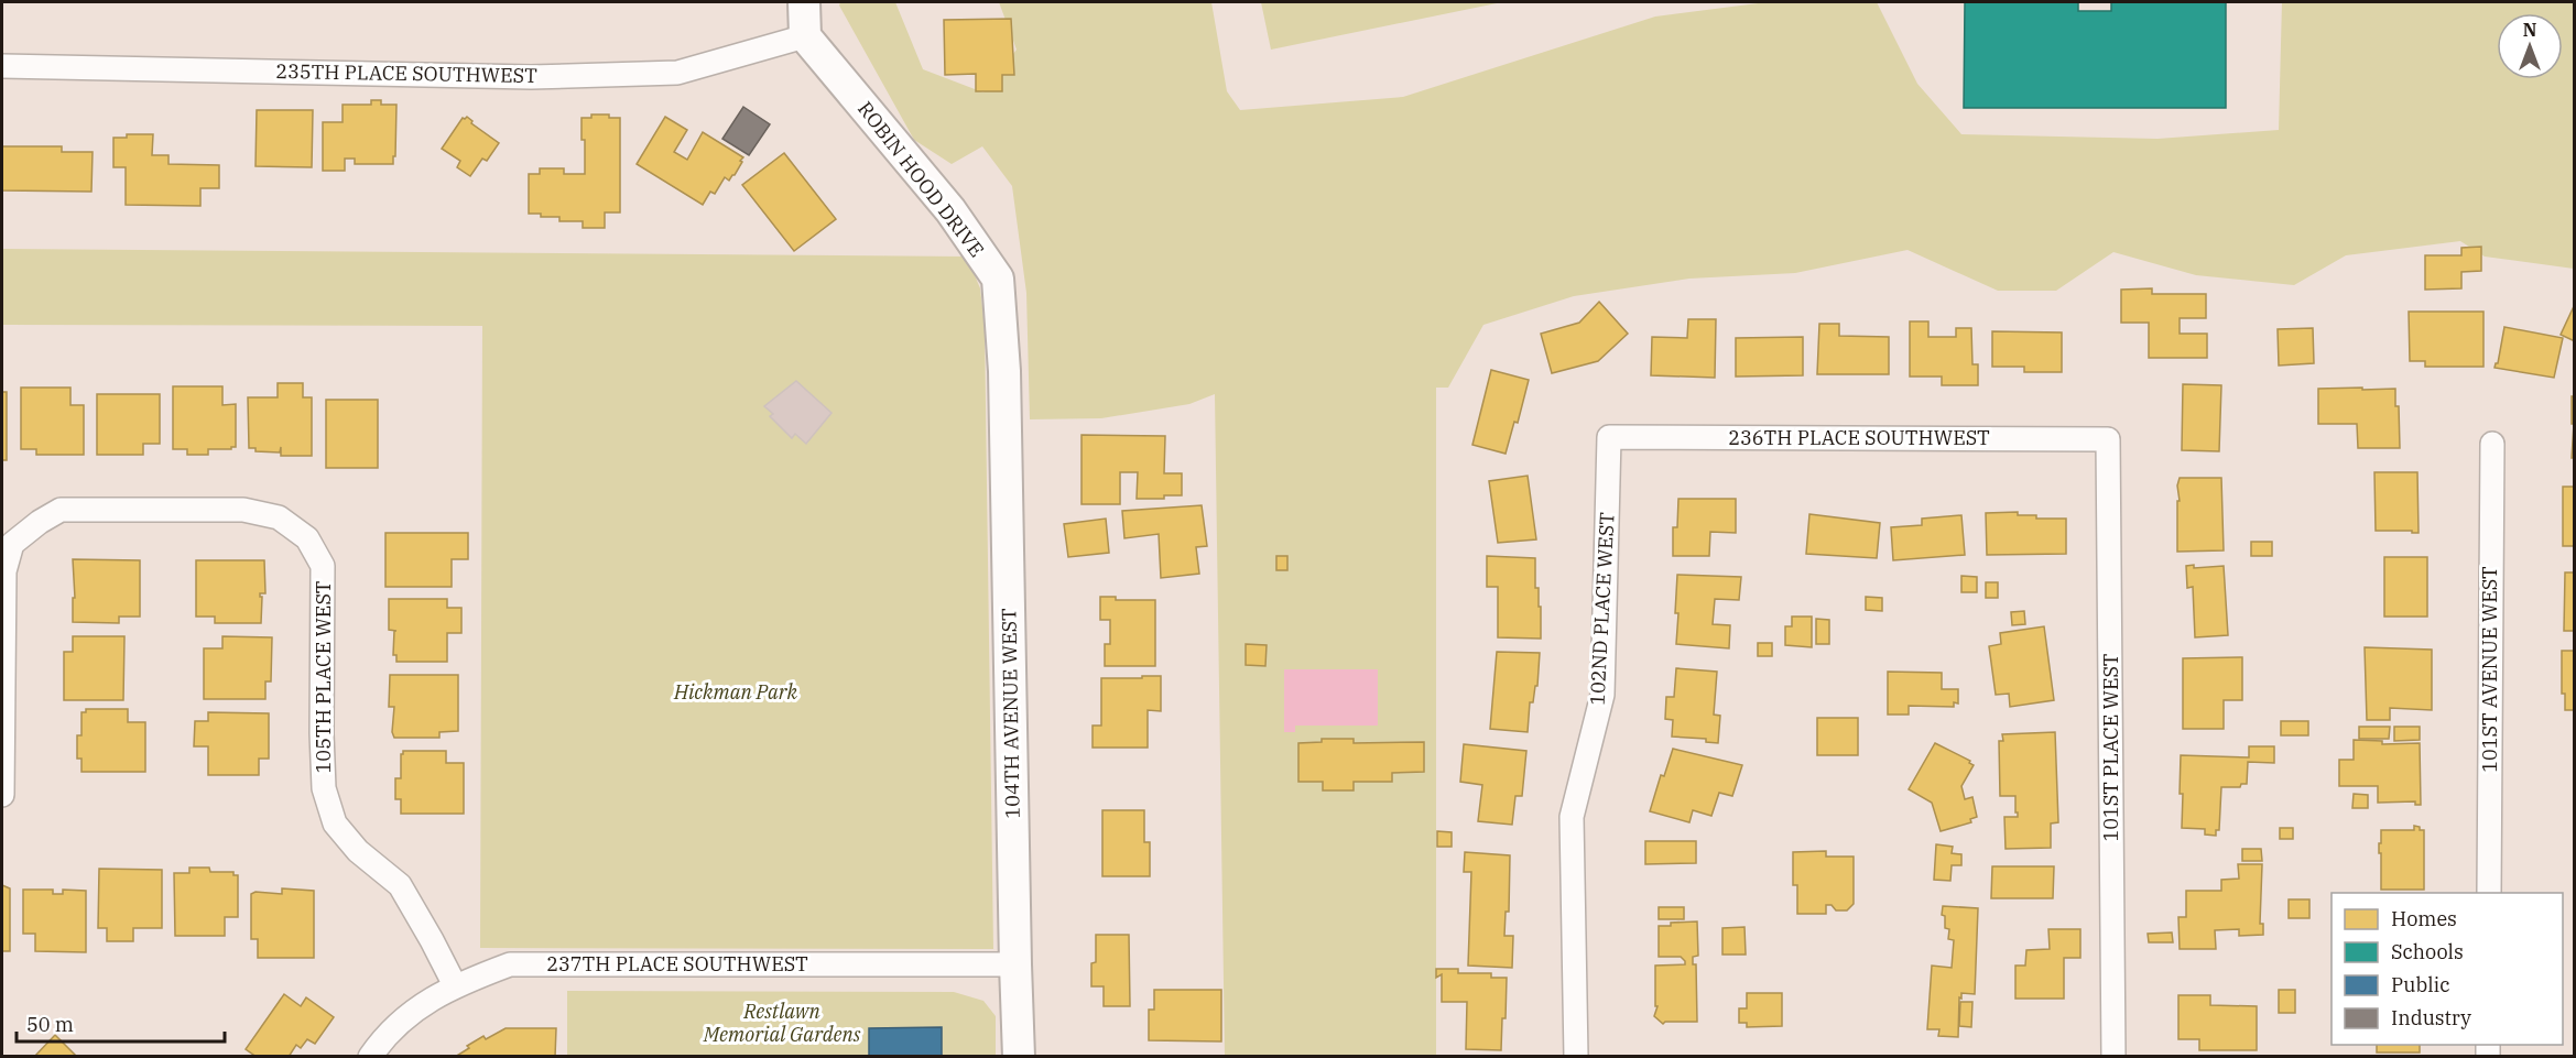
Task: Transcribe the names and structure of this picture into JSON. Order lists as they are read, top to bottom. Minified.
{"streets":{"street":["235TH PLACE SOUTHWEST","ROBIN HOOD DRIVE","236TH PLACE SOUTHWEST","102ND PLACE WEST","101ST AVENUE WEST","105TH PLACE WEST","104TH AVENUE WEST","101ST PLACE WEST","237TH PLACE SOUTHWEST"]},"crossings":[["235TH PLACE SOUTHWEST","ROBIN HOOD DRIVE"],["ROBIN HOOD DRIVE","104TH AVENUE WEST"],["236TH PLACE SOUTHWEST","102ND PLACE WEST"],["236TH PLACE SOUTHWEST","101ST PLACE WEST"],["105TH PLACE WEST","237TH PLACE SOUTHWEST"],["104TH AVENUE WEST","237TH PLACE SOUTHWEST"]],"parks":["Hickman Park","Restlawn Memorial Gardens"],"legend":["Homes","Schools","Public","Industry"],"scale_bar":"50 m","north":"top"}
